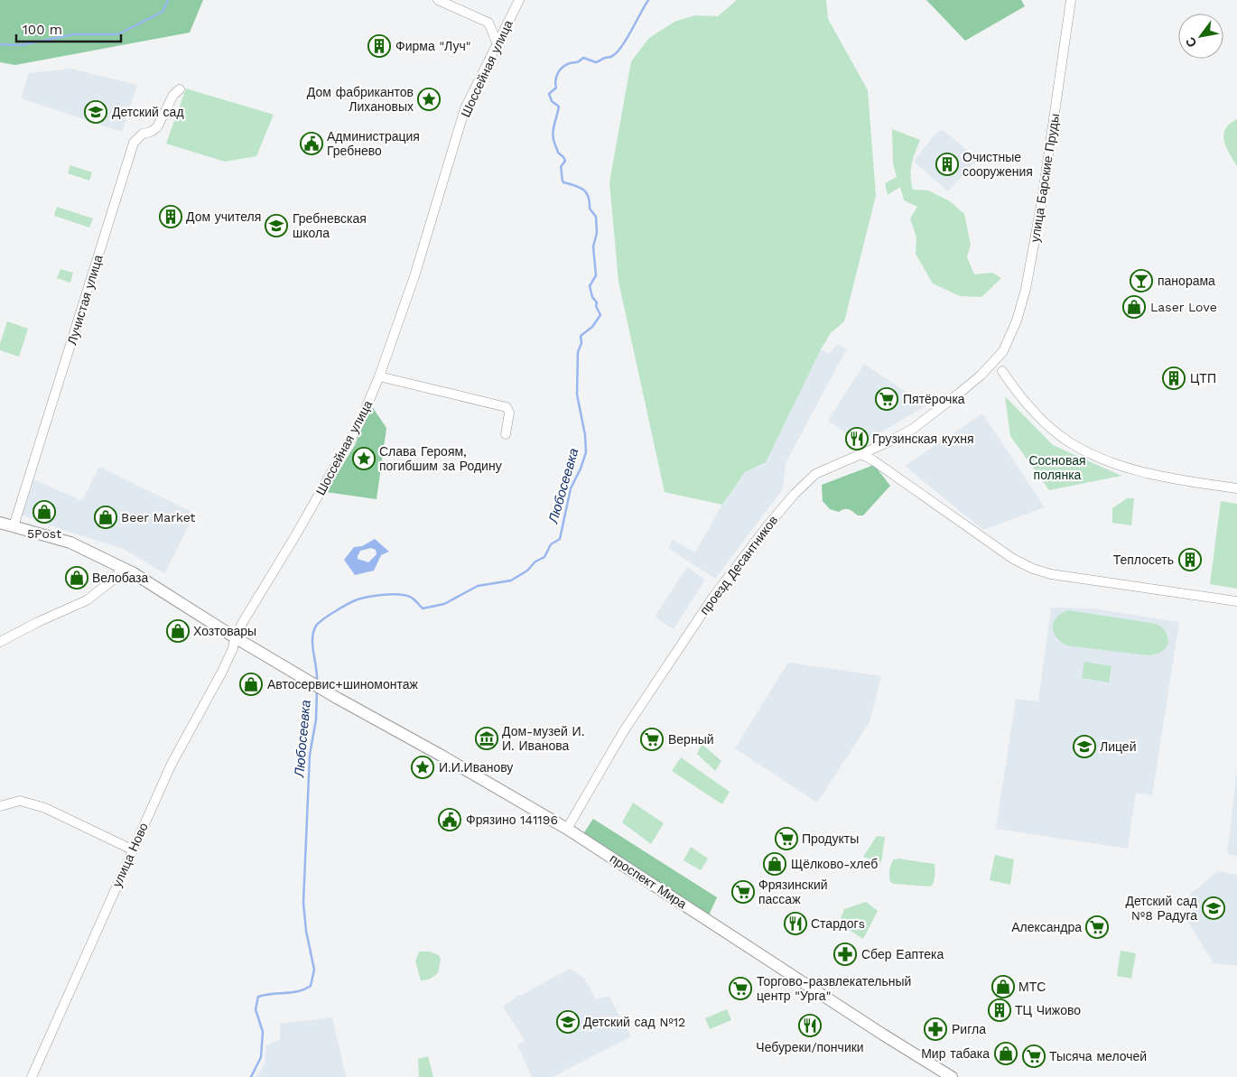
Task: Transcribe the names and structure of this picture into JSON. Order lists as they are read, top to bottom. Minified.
{"streets":{"main road":["проспект Мира"],"street":["Шоссейная улица","улица Барские Пруды","Лучистая улица","проезд Десантников","улица Ново"]},"crossings":[["Шоссейная улица","улица Ново"],["Шоссейная улица","проспект Мира"],["улица Барские Пруды","проезд Десантников"],["проезд Десантников","проспект Мира"],["улица Ново","проспект Мира"]],"water":["Любосеевка"],"parks":["Сосновая полянка"],"places":{"building":["Фирма \"Луч\"","Очистные сооружения","Дом учителя","ЦТП","Теплосеть","ТЦ Чижово"],"place":["Дом фабрикантов Лихановых","Слава Героям, погибшим за Родину","И.И.Иванову"],"school or university":["Детский сад","Гребневская школа","Лицей","Детский сад №8 Радуга","Детский сад №12"],"public building":["Администрация Гребнево","Фрязино 141196"],"bar":["панорама"],"shop":["Laser Love","5Post","Beer Market","Велобаза","Хозтовары","Автосервис+шиномонтаж","Щёлково-хлеб","МТС","Мир табака"],"supermarket":["Пятёрочка","Верный","Продукты","Фрязинский пассаж","Александра","Торгово-развлекательный центр \"Урга\"","Тысяча мелочей"],"restaurant":["Грузинская кухня","Стардогs","Чебуреки/пончики"],"museum":["Дом-музей И. И. Иванова"],"pharmacy":["Сбер Еаптека","Ригла"]},"scale_bar":"100 m","north":"bottom left"}
